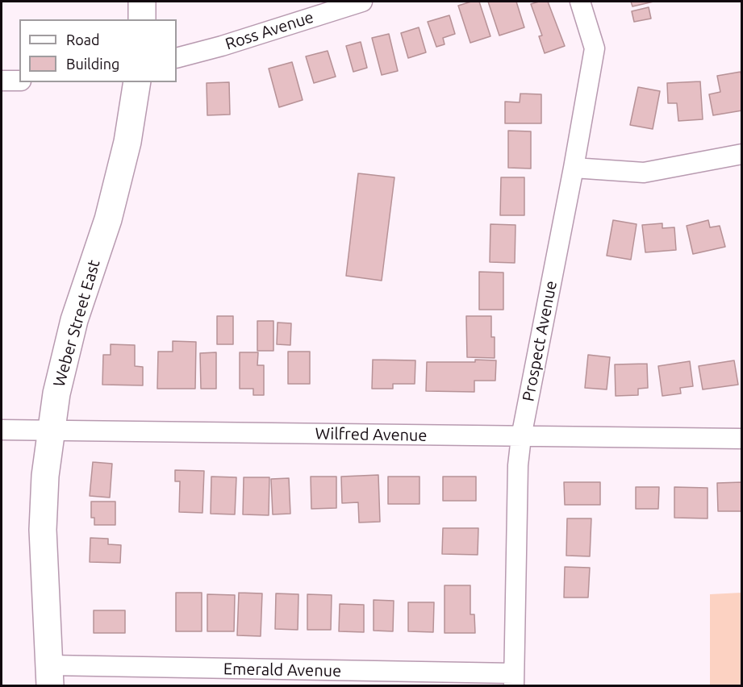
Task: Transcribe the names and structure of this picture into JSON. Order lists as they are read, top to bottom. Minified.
{"streets":{"main road":["Weber Street East"],"street":["Ross Avenue","Prospect Avenue","Wilfred Avenue","Emerald Avenue"]},"crossings":[["Weber Street East","Wilfred Avenue"],["Weber Street East","Emerald Avenue"],["Prospect Avenue","Wilfred Avenue"],["Prospect Avenue","Emerald Avenue"]],"legend":["Road","Building"]}
